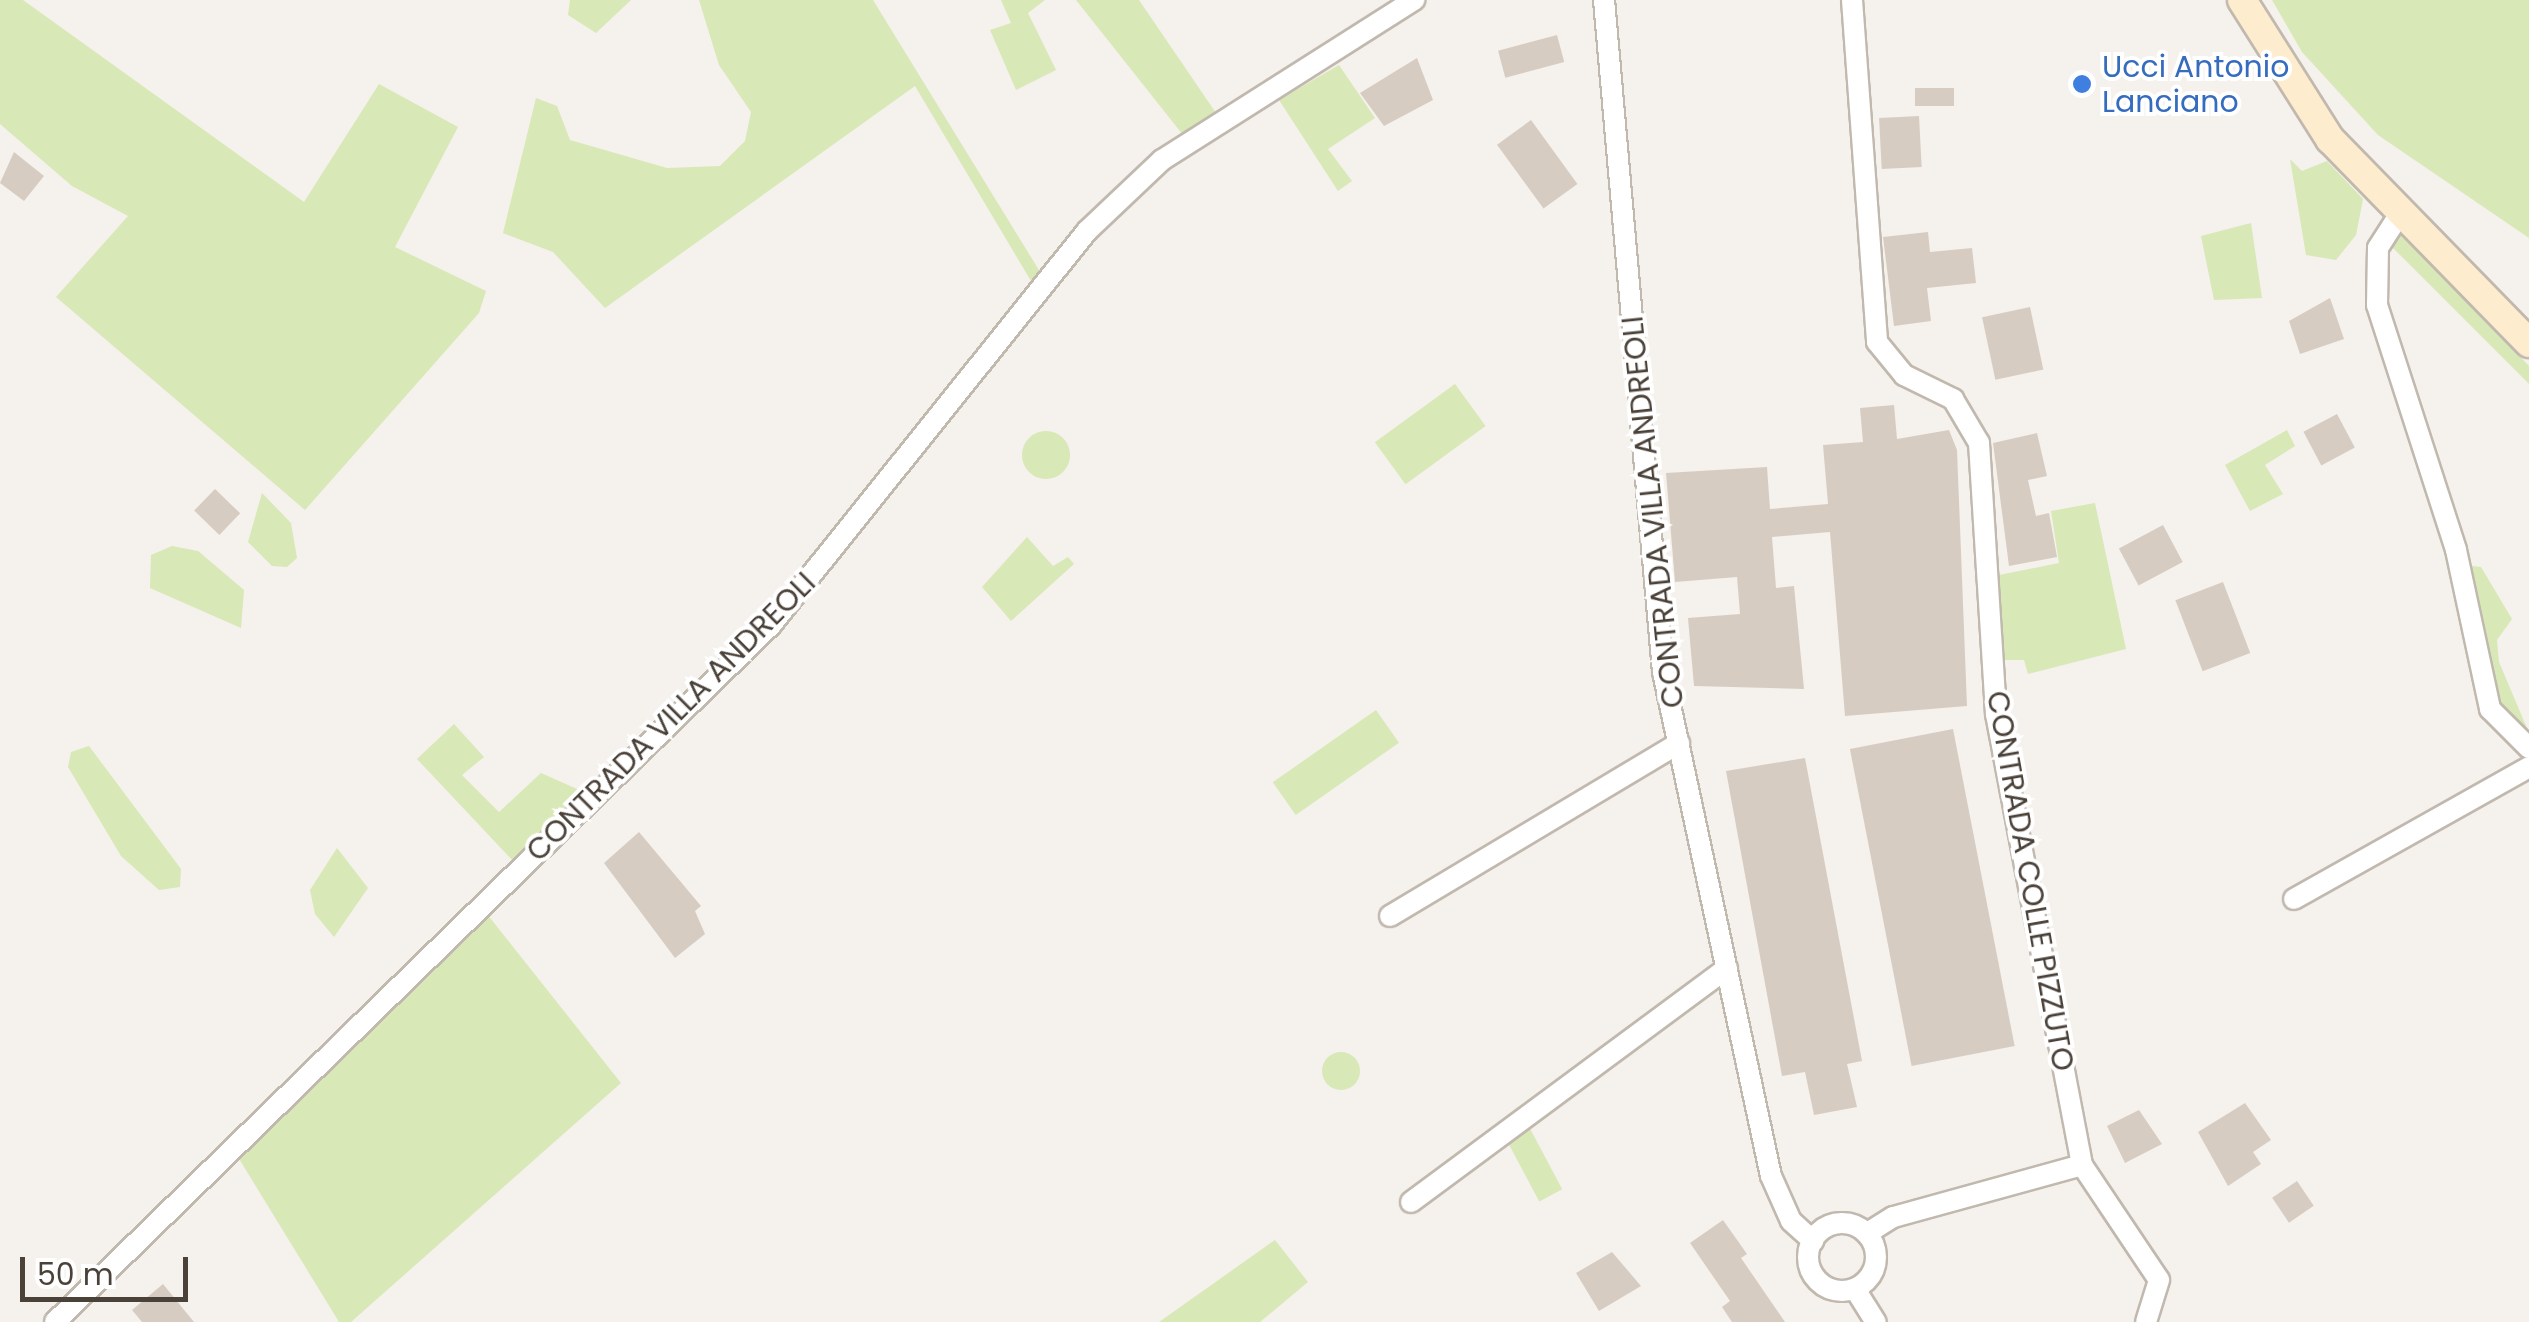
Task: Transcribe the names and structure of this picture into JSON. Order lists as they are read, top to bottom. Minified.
{"streets":{"street":["CONTRADA VILLA ANDREOLI","CONTRADA COLLE PIZZUTO"]},"places":["Ucci Antonio Lanciano"],"scale_bar":"50 m"}
